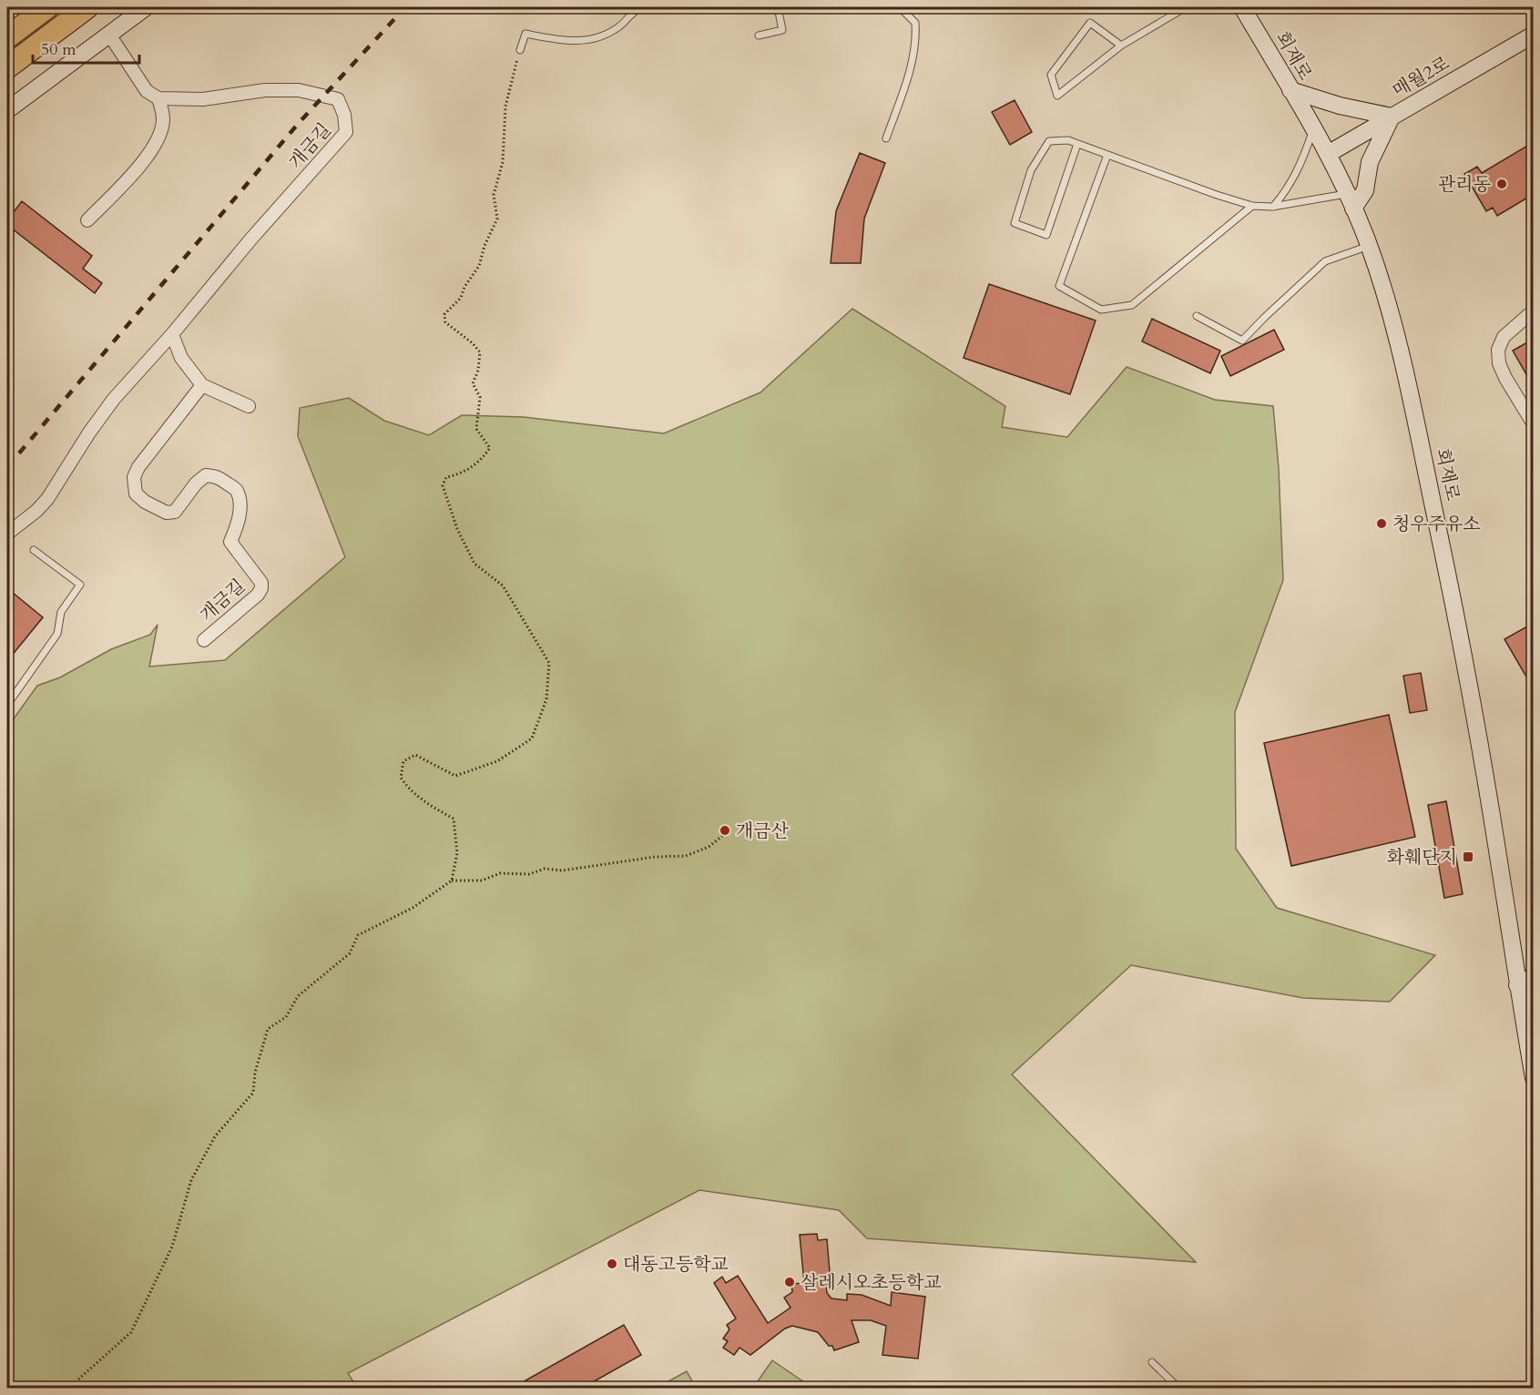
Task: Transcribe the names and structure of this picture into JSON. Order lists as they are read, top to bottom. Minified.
{"streets":{"main road":["회재로","매월2로"],"street":["개금길"]},"crossings":[["회재로","매월2로"]],"places":{"other":["관리동","청우주유소","개금산","대동고등학교","살레시오초등학교"],"transit":["화훼단지"]},"scale_bar":"50 m"}
